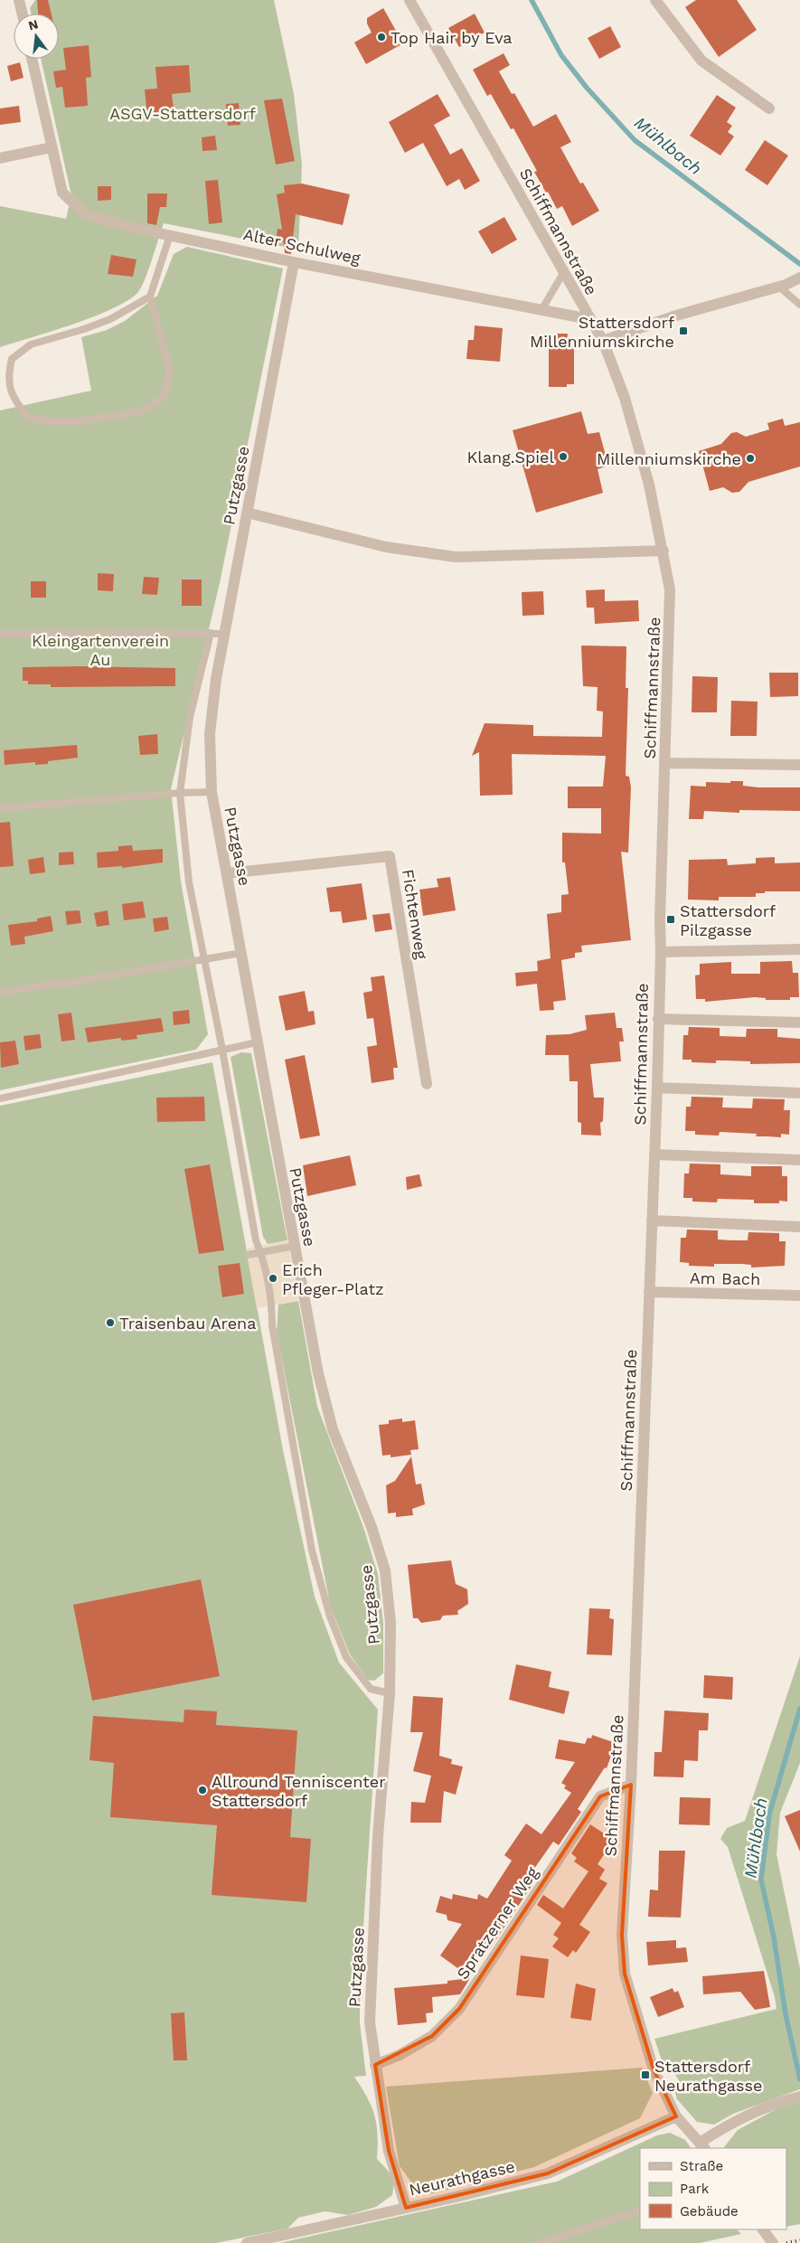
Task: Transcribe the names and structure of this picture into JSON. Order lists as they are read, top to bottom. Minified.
{"streets":{"street":["Schiffmannstraße","Alter Schulweg","Putzgasse","Fichtenweg","Am Bach","Spratzerner Weg","Neurathgasse"]},"crossings":[["Schiffmannstraße","Alter Schulweg"],["Schiffmannstraße","Am Bach"],["Schiffmannstraße","Spratzerner Weg"],["Schiffmannstraße","Neurathgasse"],["Alter Schulweg","Putzgasse"],["Putzgasse","Fichtenweg"],["Putzgasse","Spratzerner Weg"],["Putzgasse","Neurathgasse"]],"water":["Mühlbach"],"parks":["ASGV-Stattersdorf","Kleingartenverein Au"],"places":{"other":["Top Hair by Eva","Klang.Spiel","Millenniumskirche","Erich Pfleger-Platz","Traisenbau Arena","Allround Tenniscenter Stattersdorf"],"transit":["Stattersdorf Millenniumskirche","Stattersdorf Pilzgasse","Stattersdorf Neurathgasse"]},"legend":["Straße","Park","Gebäude"],"north":"top"}
